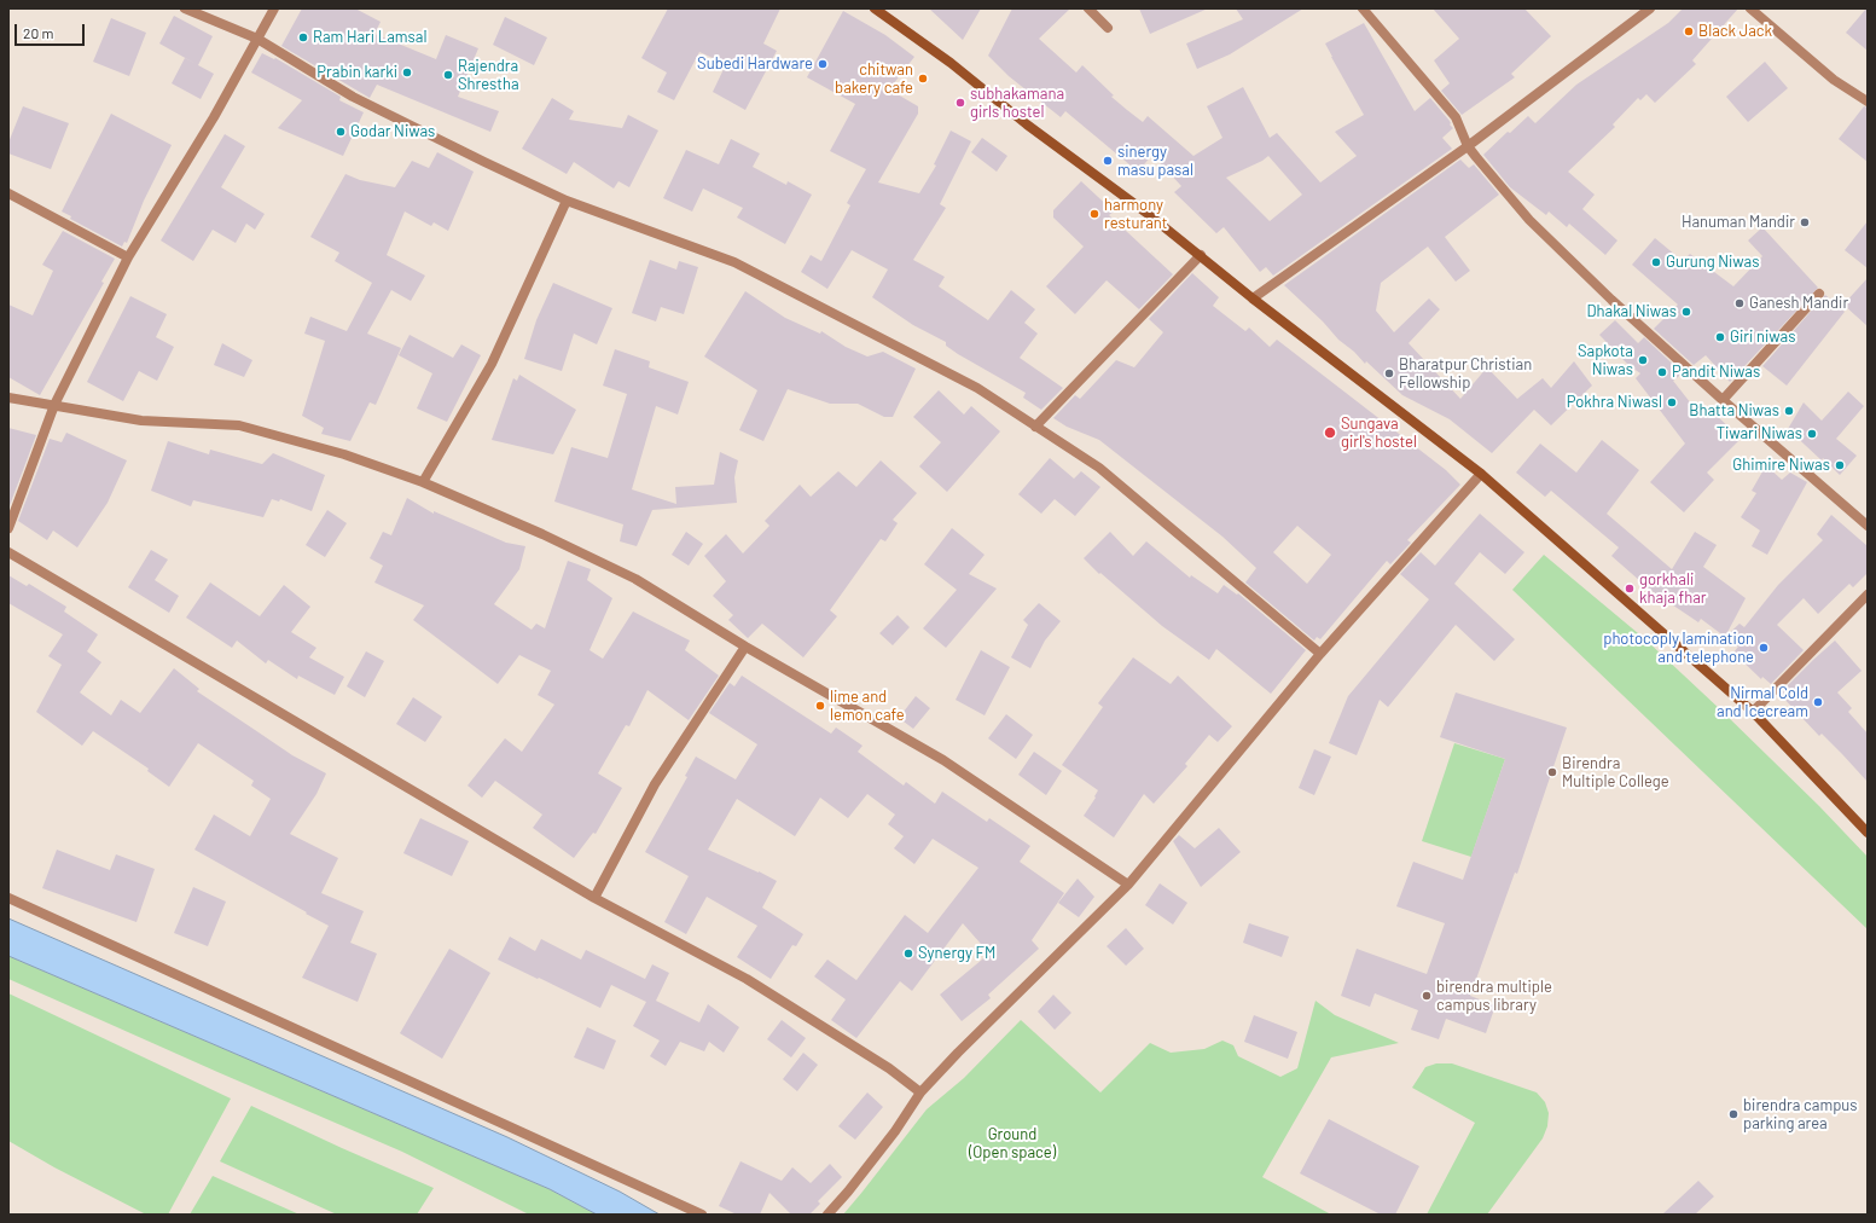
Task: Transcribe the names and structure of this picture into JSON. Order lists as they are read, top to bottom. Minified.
{"parks":["Ground (Open space)"],"places":["Black Jack","Ram Hari Lamsal","Subedi Hardware","Prabin karki","Rajendra Shrestha","chitwan bakery cafe","subhakamana girls hostel","Godar Niwas","sinergy masu pasal","harmony resturant","Hanuman Mandir","Gurung Niwas","Ganesh Mandir","Dhakal Niwas","Giri niwas","Sapkota Niwas","Pandit Niwas","Bharatpur Christian Fellowship","Pokhra Niwasl","Bhatta Niwas","Sungava girl's hostel","Tiwari Niwas","Ghimire Niwas","gorkhali khaja fhar","photocoply lamination and telephone","Nirmal Cold and Icecream","lime and lemon cafe","Birendra Multiple College","Synergy FM","birendra multiple campus library","birendra campus parking area"],"scale_bar":"20 m"}
